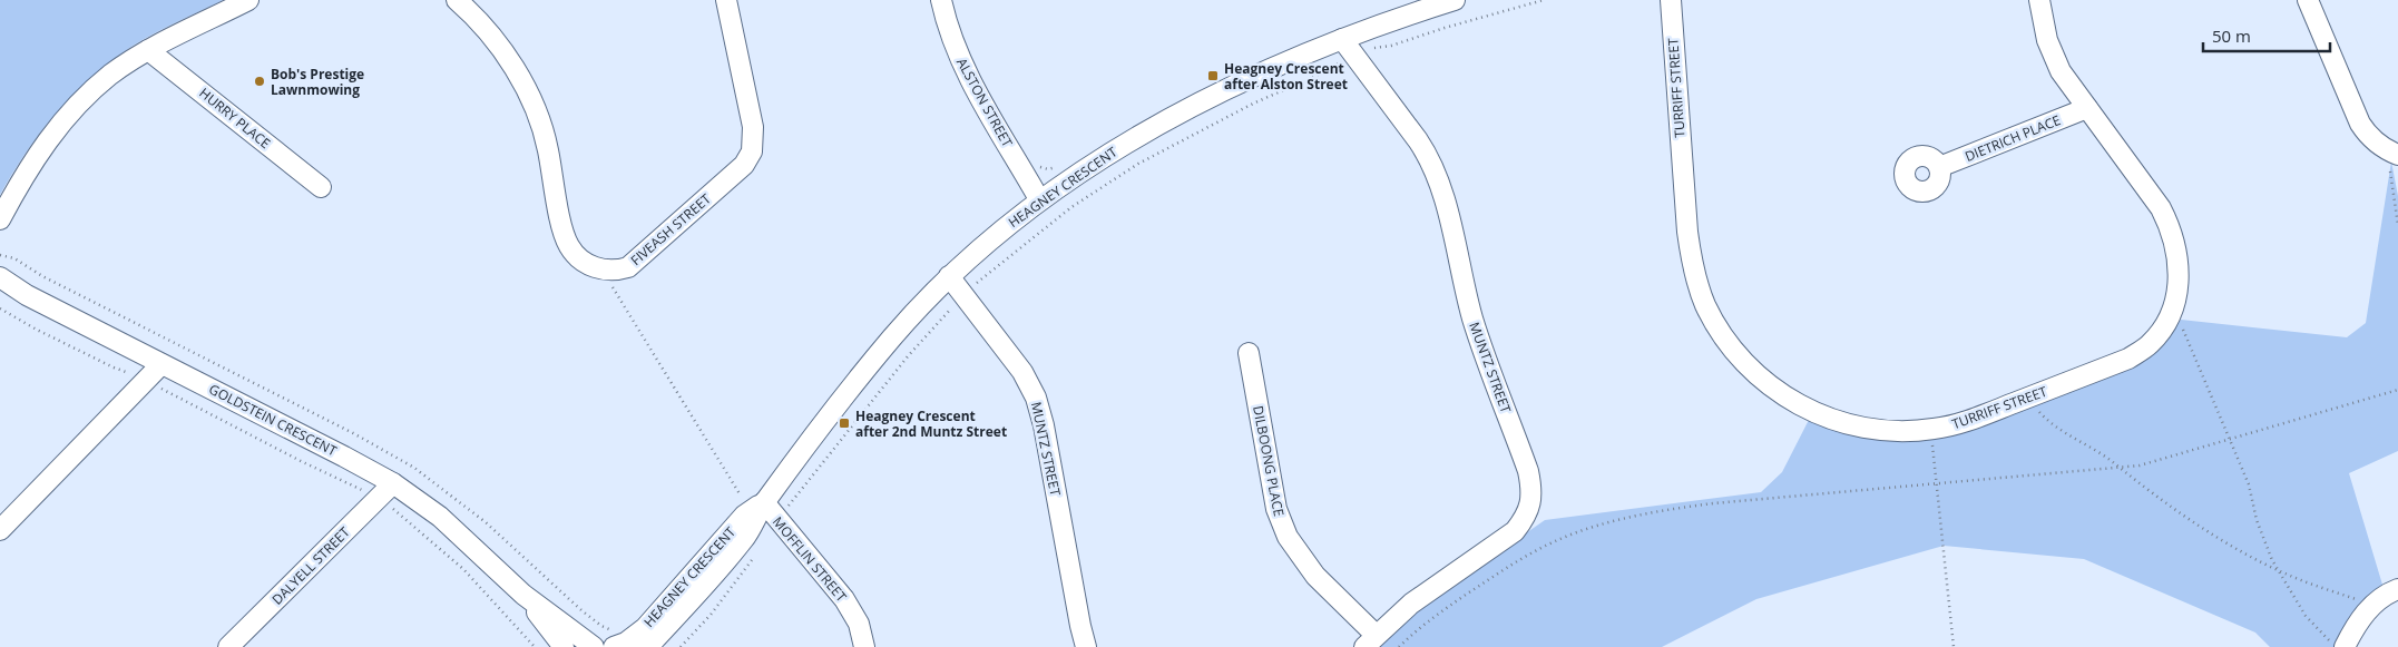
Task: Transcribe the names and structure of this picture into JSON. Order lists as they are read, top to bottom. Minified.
{"streets":{"street":["TURRIFF STREET","ALSTON STREET","HURRY PLACE","DIETRICH PLACE","HEAGNEY CRESCENT","FIVEASH STREET","MUNTZ STREET","GOLDSTEIN CRESCENT","DILBOONG PLACE","MOFFLIN STREET","DALYELL STREET"]},"crossings":[["TURRIFF STREET","DIETRICH PLACE"],["ALSTON STREET","HEAGNEY CRESCENT"],["HEAGNEY CRESCENT","MUNTZ STREET"],["HEAGNEY CRESCENT","MOFFLIN STREET"],["MUNTZ STREET","DILBOONG PLACE"],["GOLDSTEIN CRESCENT","DALYELL STREET"]],"places":{"transit":["Heagney Crescent after Alston Street","Heagney Crescent after 2nd Muntz Street"],"other":["Bob's Prestige Lawnmowing"]},"scale_bar":"50 m"}
